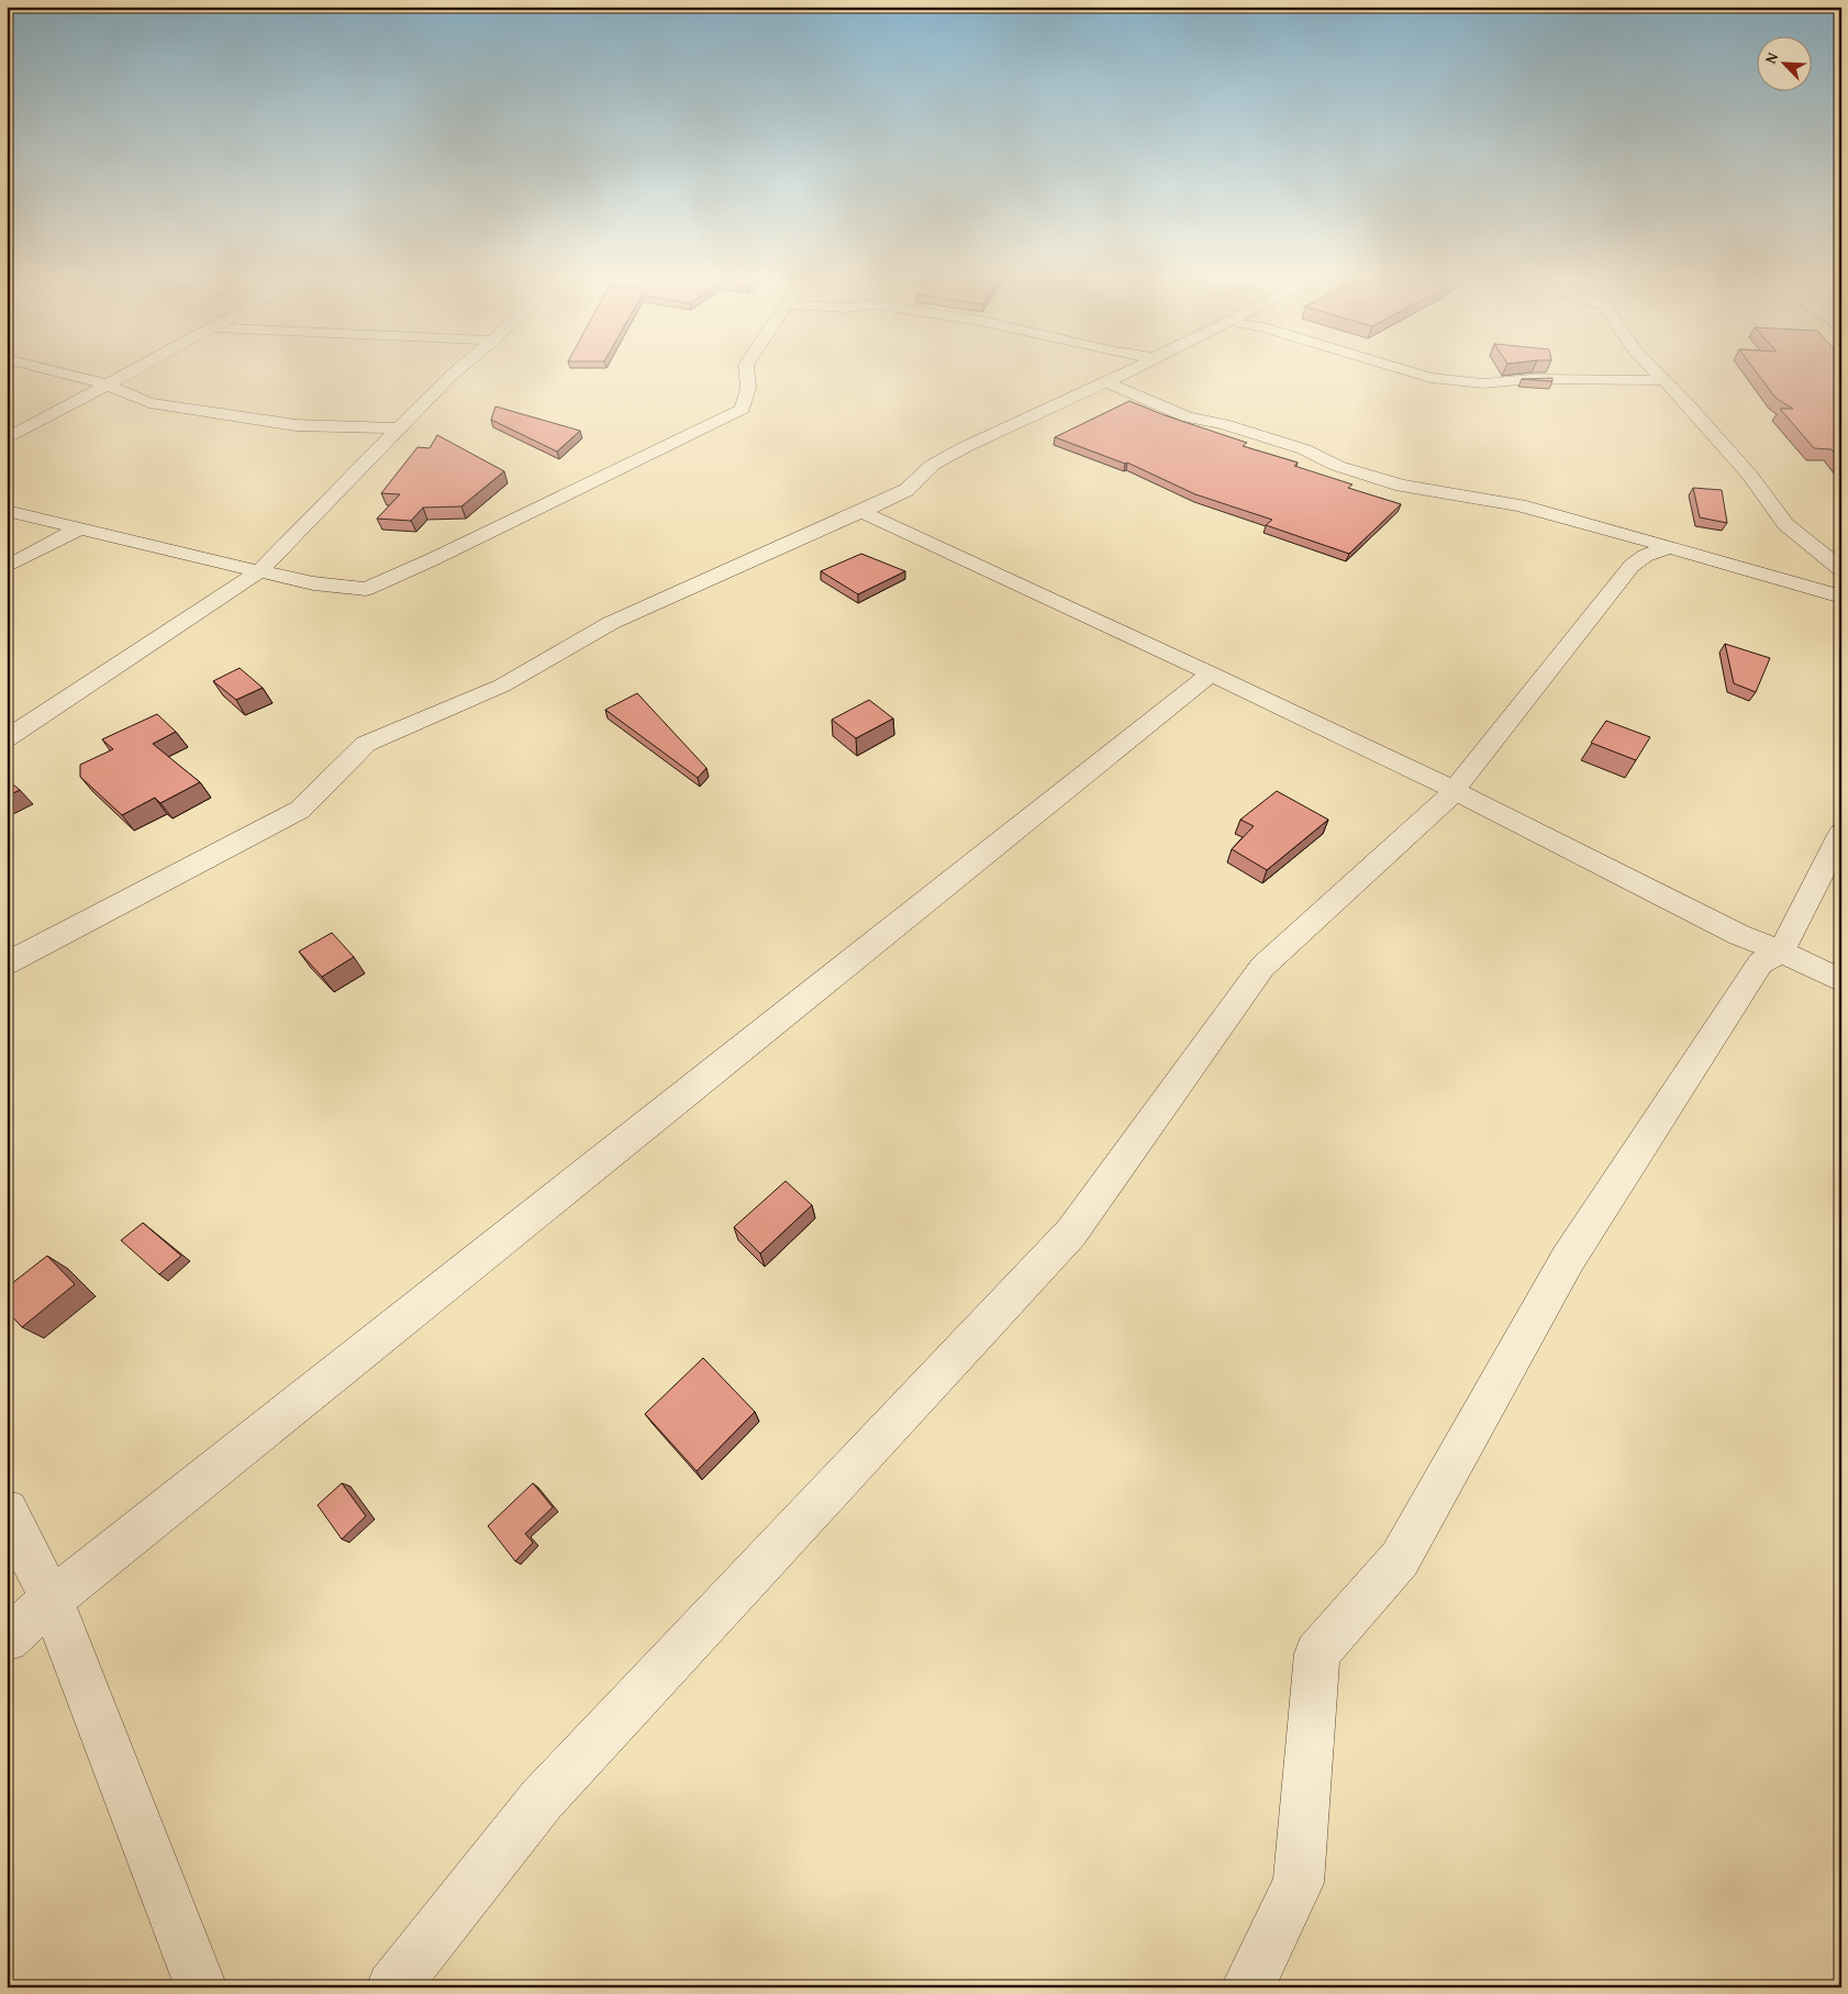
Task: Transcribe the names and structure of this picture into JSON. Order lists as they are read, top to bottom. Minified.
{"north":"top left"}
